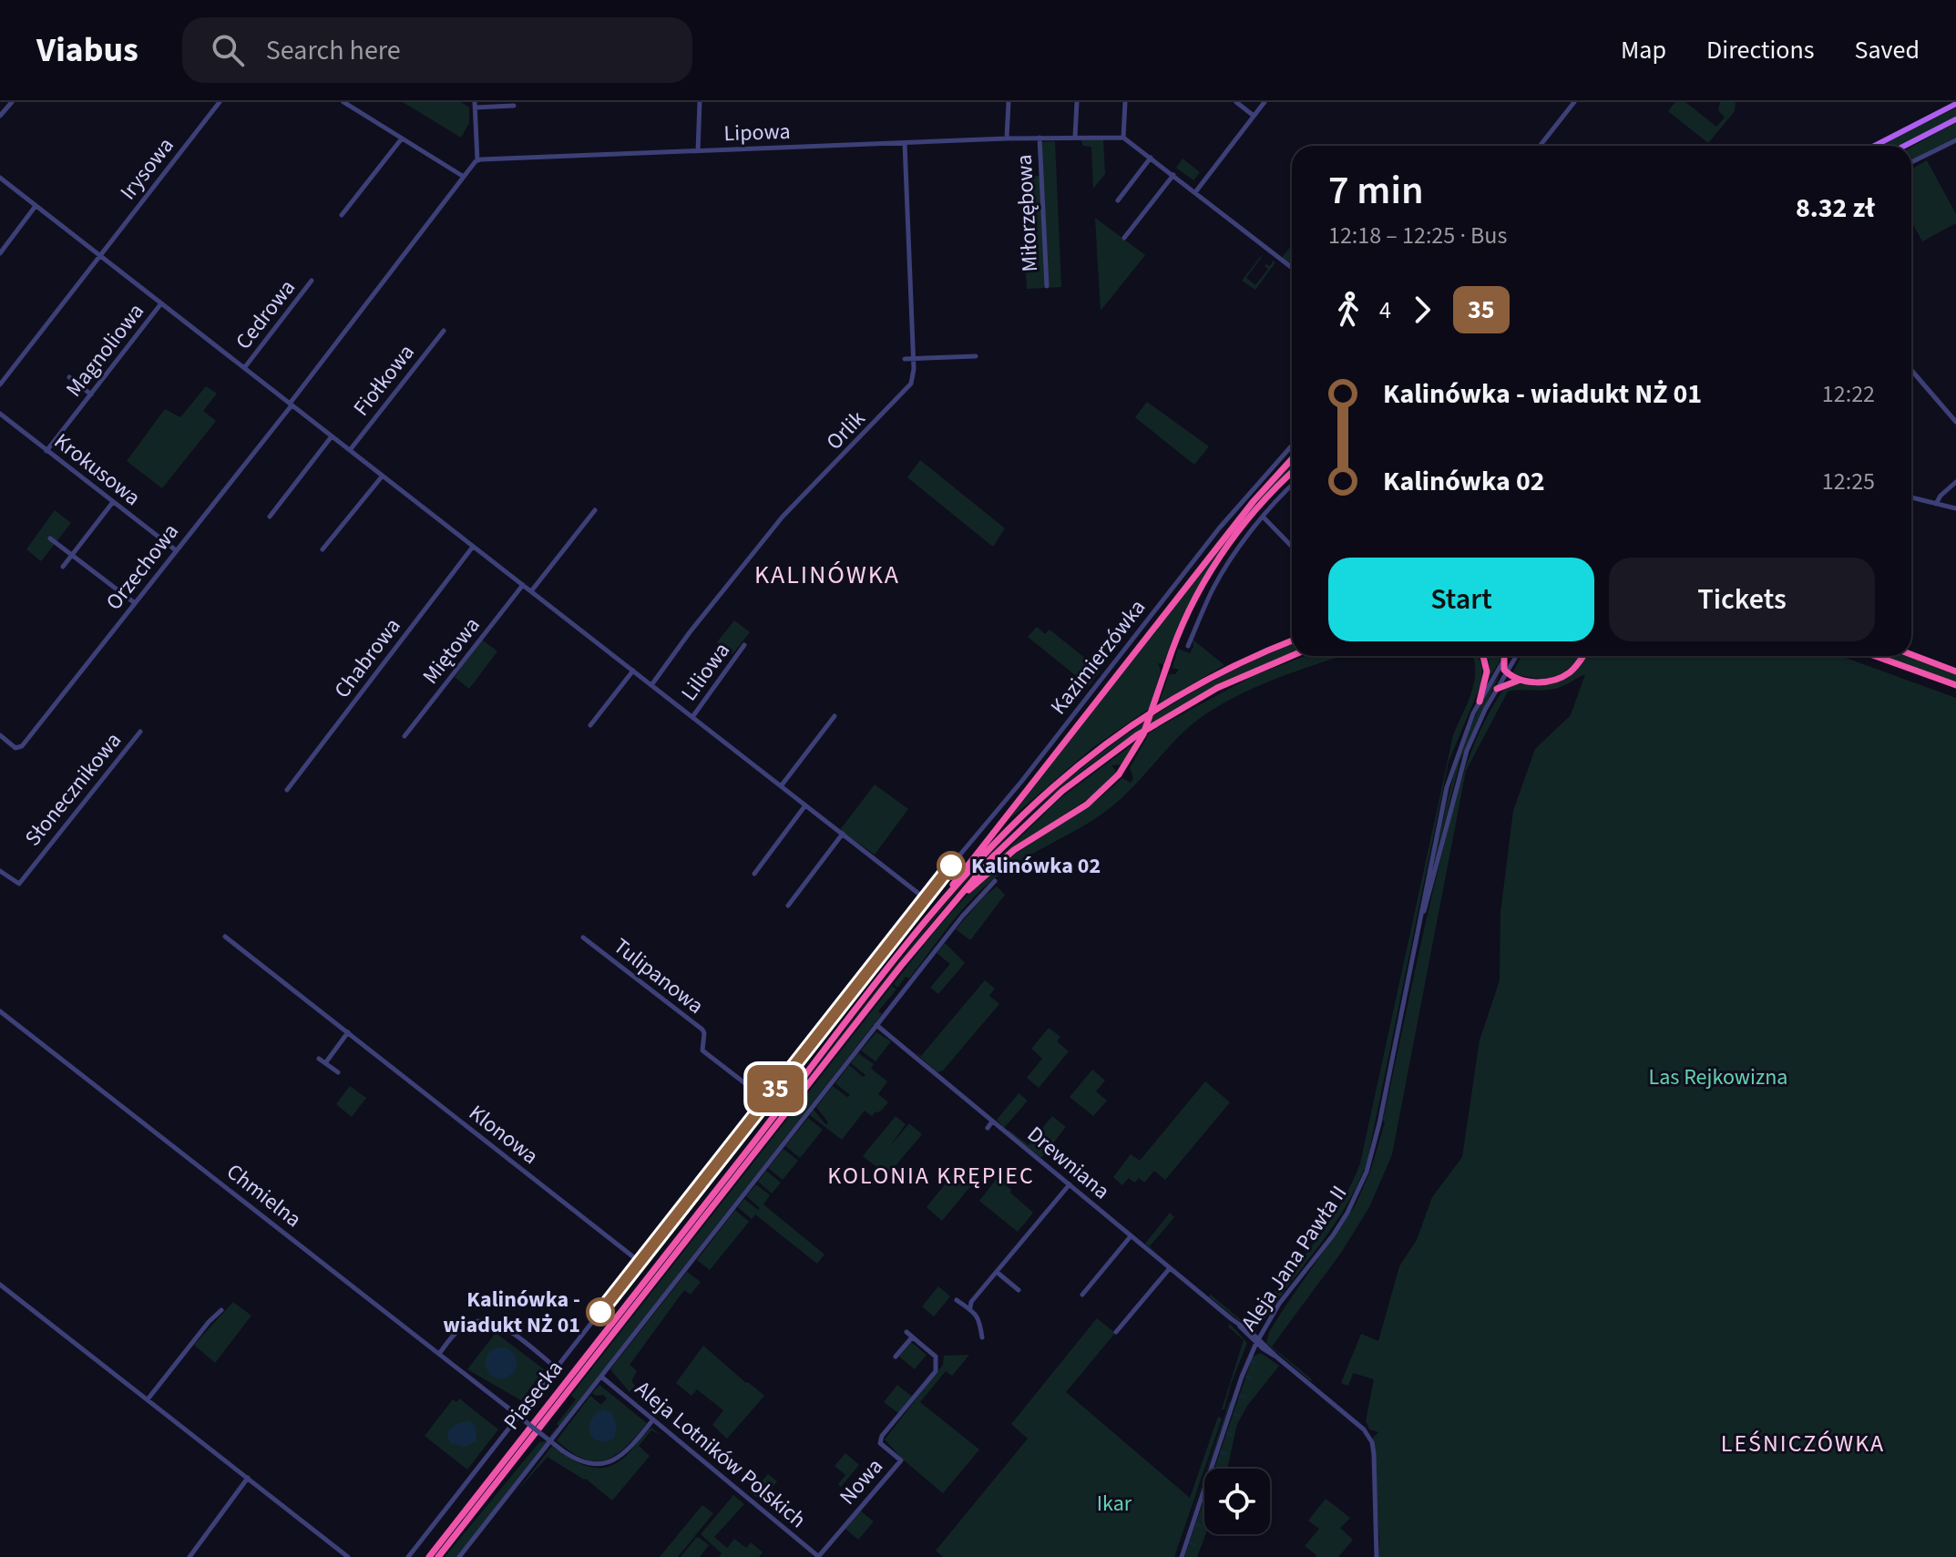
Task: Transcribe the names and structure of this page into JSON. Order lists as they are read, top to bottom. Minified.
{"streets":{"highway":["Piasecka"],"street":["Lipowa","Irysowa","Miłorzębowa","Cedrowa","Magnoliowa","Fiołkowa","Orlik","Krokusowa","Orzechowa","Miętowa","Kazimierzówka","Chabrowa","Liliowa","Słonecznikowa","Tulipanowa","Klonowa","Drewniana","Chmielna","Aleja Jana Pawła II","Aleja Lotników Polskich","Nowa"]},"crossings":[["Lipowa","Miłorzębowa"],["Lipowa","Orlik"],["Magnoliowa","Krokusowa"],["Krokusowa","Orzechowa"],["Kazimierzówka","Tulipanowa"],["Kazimierzówka","Klonowa"],["Drewniana","Aleja Jana Pawła II"],["Chmielna","Aleja Lotników Polskich"],["Aleja Lotników Polskich","Nowa"]],"districts":["KALINÓWKA","KOLONIA KRĘPIEC","LEŚNICZÓWKA"],"parks":["Las Rejkowizna","Ikar"],"places":["Kalinówka 02","Kalinówka - wiadukt NŻ 01"],"lines":["bus line 35"],"page":{"header":"Viabus","search":"Search here","nav":["Map","Directions","Saved"],"on_map":"35","heading":["7 min","12:18 – 12:25 · Bus","8.32 zł"],"legs":["4","35"],"list":[{"name":"Kalinówka - wiadukt NŻ 01","value":"12:22"},{"name":"Kalinówka 02","value":"12:25"}],"buttons":["Start","Tickets"]}}
